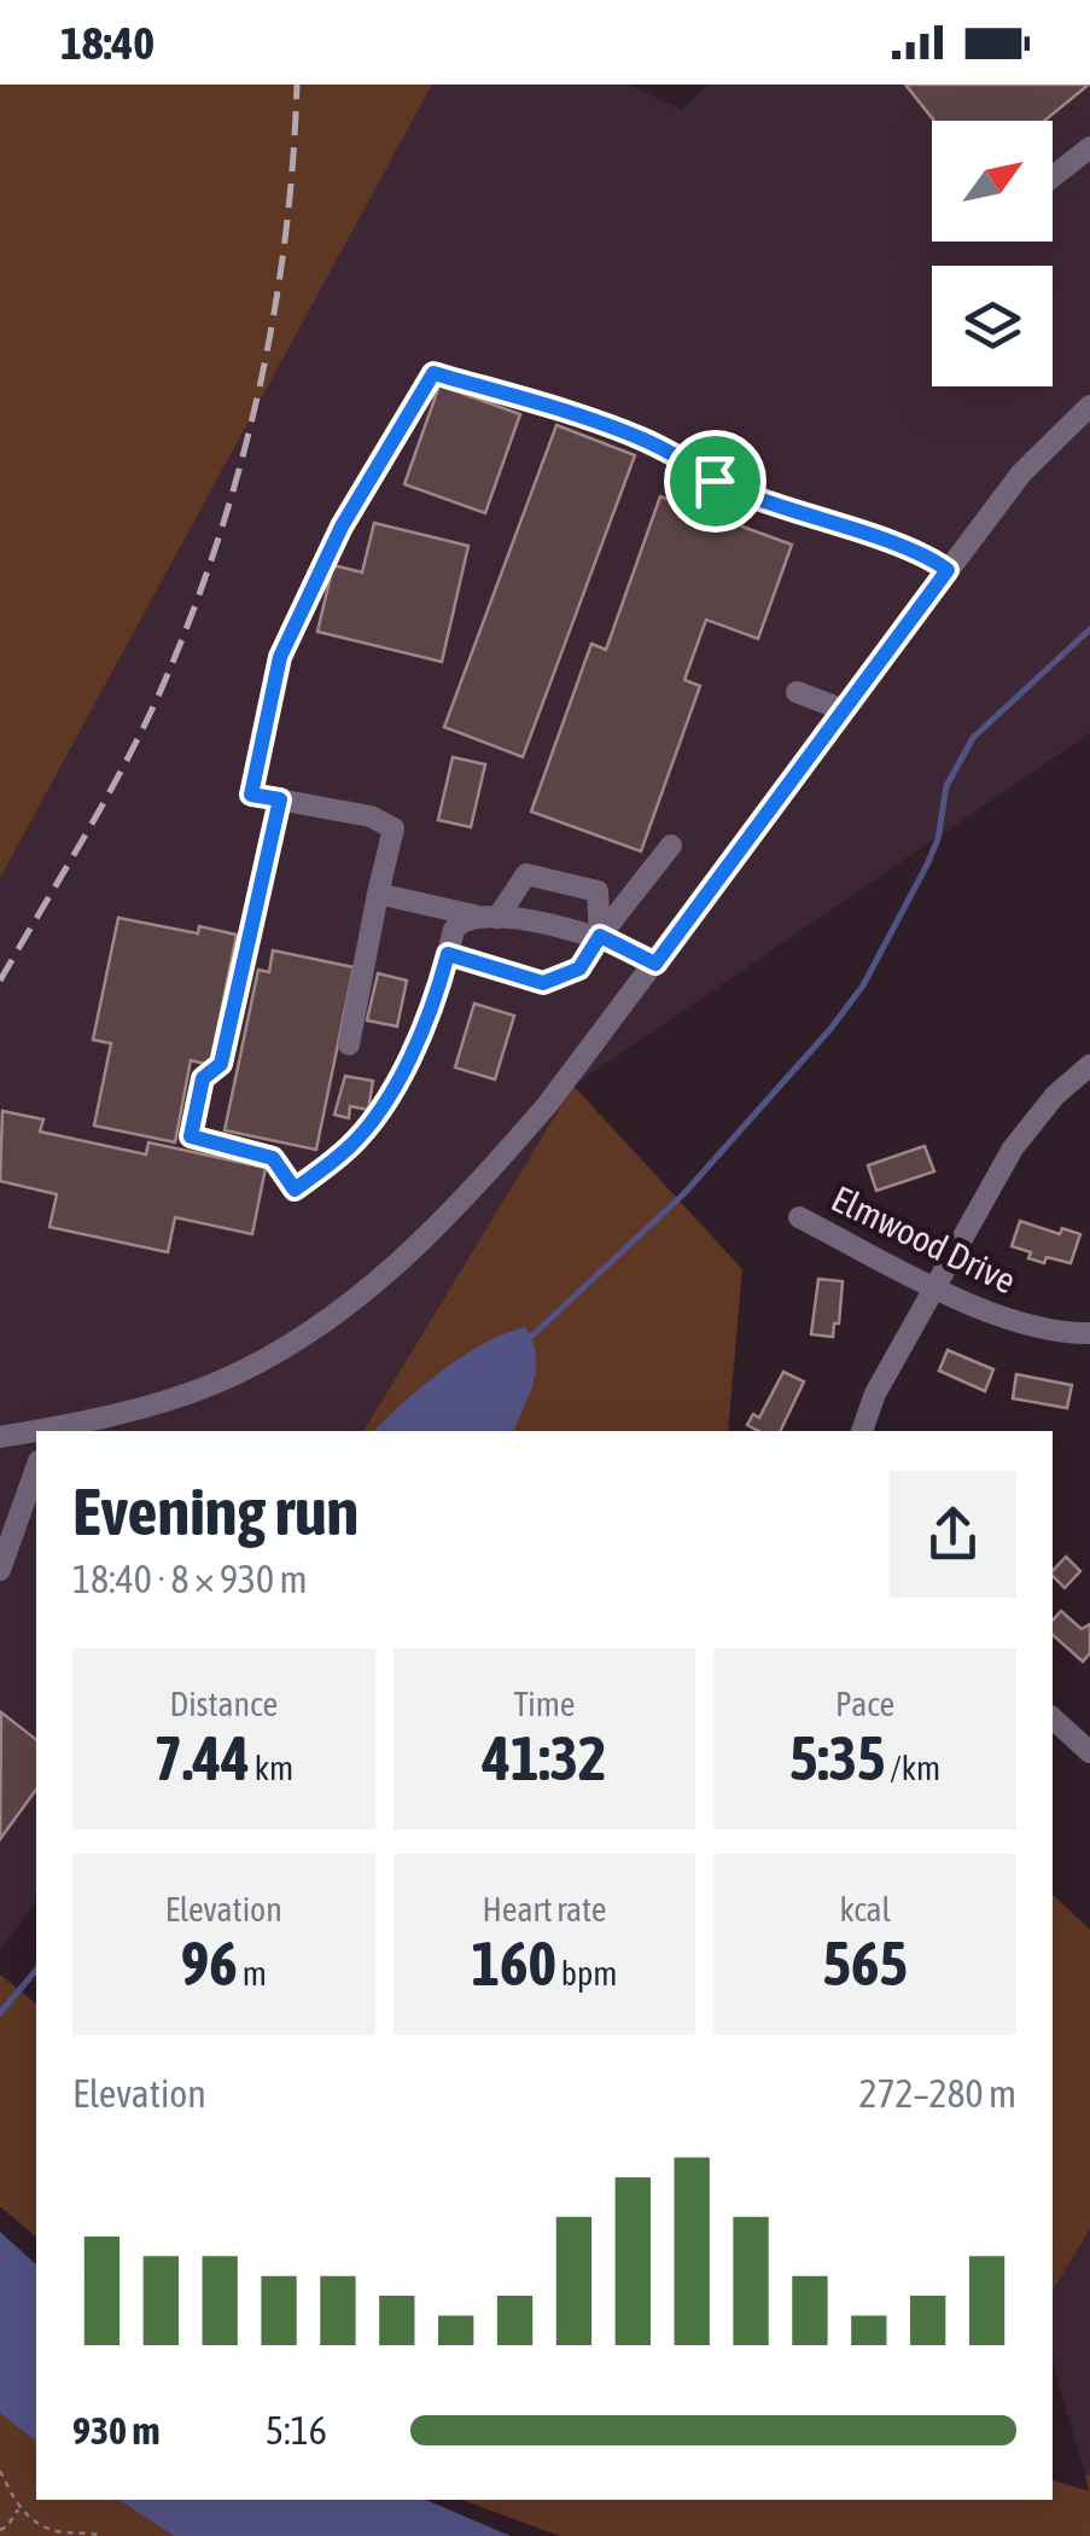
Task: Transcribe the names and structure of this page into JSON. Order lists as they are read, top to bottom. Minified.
{"streets":{"street":["Elmwood Drive"]},"north":"top right","page":{"status":"18:40","heading":["Evening run","18:40 · 8 × 930 m"],"stats":[["Distance","7.44 km"],["Time","41:32"],["Pace","5:35 /km"],["Elevation","96 m"],["Heart rate","160 bpm"],["kcal","565"]],"chart":["Elevation","272–280 m"],"list":[{"name":"930 m","note":"5:16"}]}}
